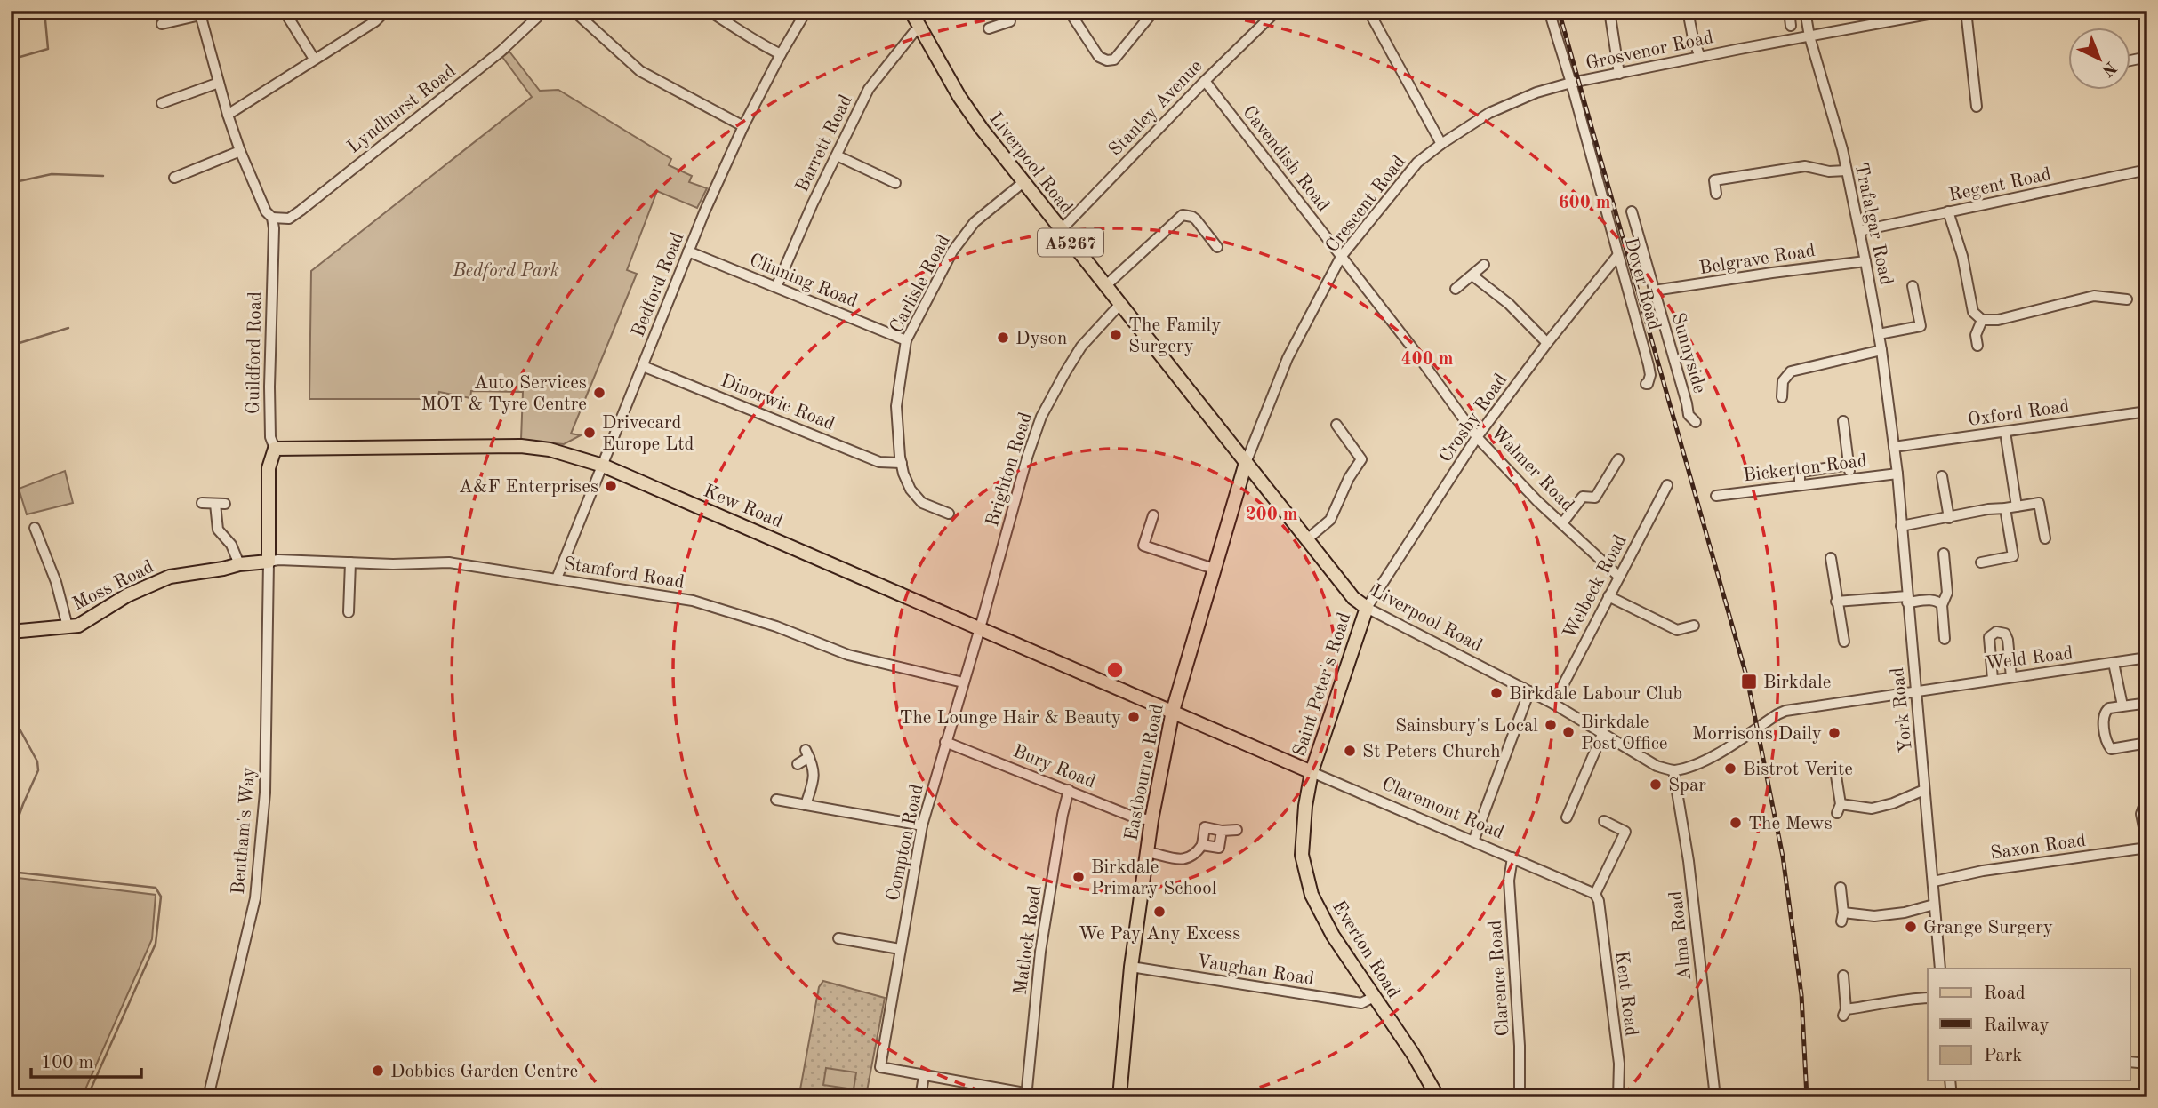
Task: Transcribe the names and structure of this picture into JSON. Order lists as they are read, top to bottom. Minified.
{"streets":{"main road":["Liverpool Road","A5267","Guildford Road","Kew Road","Moss Road","Saint Peter's Road","Eastbourne Road","Claremont Road","Everton Road"],"street":["Grosvenor Road","Stanley Avenue","Lyndhurst Road","Barrett Road","Cavendish Road","Regent Road","Crescent Road","Trafalgar Road","Belgrave Road","Clinning Road","Carlisle Road","Dover Road","Bedford Road","Sunnyside","Dinorwic Road","Oxford Road","Crosby Road","Bickerton Road","Walmer Road","Brighton Road","Stamford Road","Welbeck Road","Weld Road","York Road","Bury Road","Bentham's Way","Compton Road","Saxon Road","Alma Road","Matlock Road","Vaughan Road","Clarence Road","Kent Road"]},"crossings":[["Grosvenor Road","Crescent Road"],["Grosvenor Road","Trafalgar Road"],["Grosvenor Road","Dover Road"],["Stanley Avenue","Cavendish Road"],["Stanley Avenue","Liverpool Road"],["Lyndhurst Road","Guildford Road"],["Barrett Road","Liverpool Road"],["Barrett Road","Clinning Road"],["Cavendish Road","Crescent Road"],["Cavendish Road","Walmer Road"],["Liverpool Road","Crescent Road"],["Liverpool Road","Carlisle Road"],["Liverpool Road","Crosby Road"],["Liverpool Road","Brighton Road"],["Liverpool Road","Welbeck Road"],["Liverpool Road","Saint Peter's Road"],["Liverpool Road","Eastbourne Road"],["Liverpool Road","Alma Road"],["Regent Road","Trafalgar Road"],["Crescent Road","Dover Road"],["Crescent Road","Walmer Road"],["Crescent Road","Eastbourne Road"],["Trafalgar Road","Belgrave Road"],["Trafalgar Road","Oxford Road"],["Trafalgar Road","York Road"],["Belgrave Road","Sunnyside"],["Clinning Road","Carlisle Road"],["Clinning Road","Bedford Road"],["Carlisle Road","Dinorwic Road"],["Dover Road","Crosby Road"],["Bedford Road","Dinorwic Road"],["Bedford Road","Kew Road"],["Bedford Road","Stamford Road"],["Guildford Road","Kew Road"],["Guildford Road","Stamford Road"],["Guildford Road","Moss Road"],["Guildford Road","Bentham's Way"],["Oxford Road","York Road"],["Crosby Road","Walmer Road"],["Crosby Road","Saint Peter's Road"],["Bickerton Road","York Road"],["Walmer Road","Welbeck Road"],["Brighton Road","Kew Road"],["Brighton Road","Compton Road"],["Kew Road","Eastbourne Road"],["Kew Road","Claremont Road"],["Kew Road","Compton Road"],["Stamford Road","Moss Road"],["Stamford Road","Bentham's Way"],["Stamford Road","Compton Road"],["Moss Road","Bentham's Way"],["Weld Road","York Road"],["Saint Peter's Road","Claremont Road"],["Saint Peter's Road","Everton Road"],["York Road","Saxon Road"],["Bury Road","Eastbourne Road"],["Bury Road","Compton Road"],["Bury Road","Matlock Road"],["Eastbourne Road","Claremont Road"],["Eastbourne Road","Vaughan Road"],["Claremont Road","Everton Road"],["Claremont Road","Clarence Road"],["Claremont Road","Kent Road"],["Everton Road","Vaughan Road"]],"parks":["Bedford Park"],"places":{"other":["The Family Surgery","Dyson","Auto Services MOT & Tyre Centre","Drivecard Europe Ltd","A&F Enterprises","Birkdale Labour Club","The Lounge Hair & Beauty","Sainsbury's Local","Birkdale Post Office","Morrisons Daily","St Peters Church","Bistrot Verite","Spar","The Mews","Birkdale Primary School","We Pay Any Excess","Grange Surgery","Dobbies Garden Centre"],"transit":["Birkdale"]},"legend":["Road","Railway","Park"],"scale_bar":"100 m","north":"bottom right","rings":["600 m","400 m","200 m"]}
